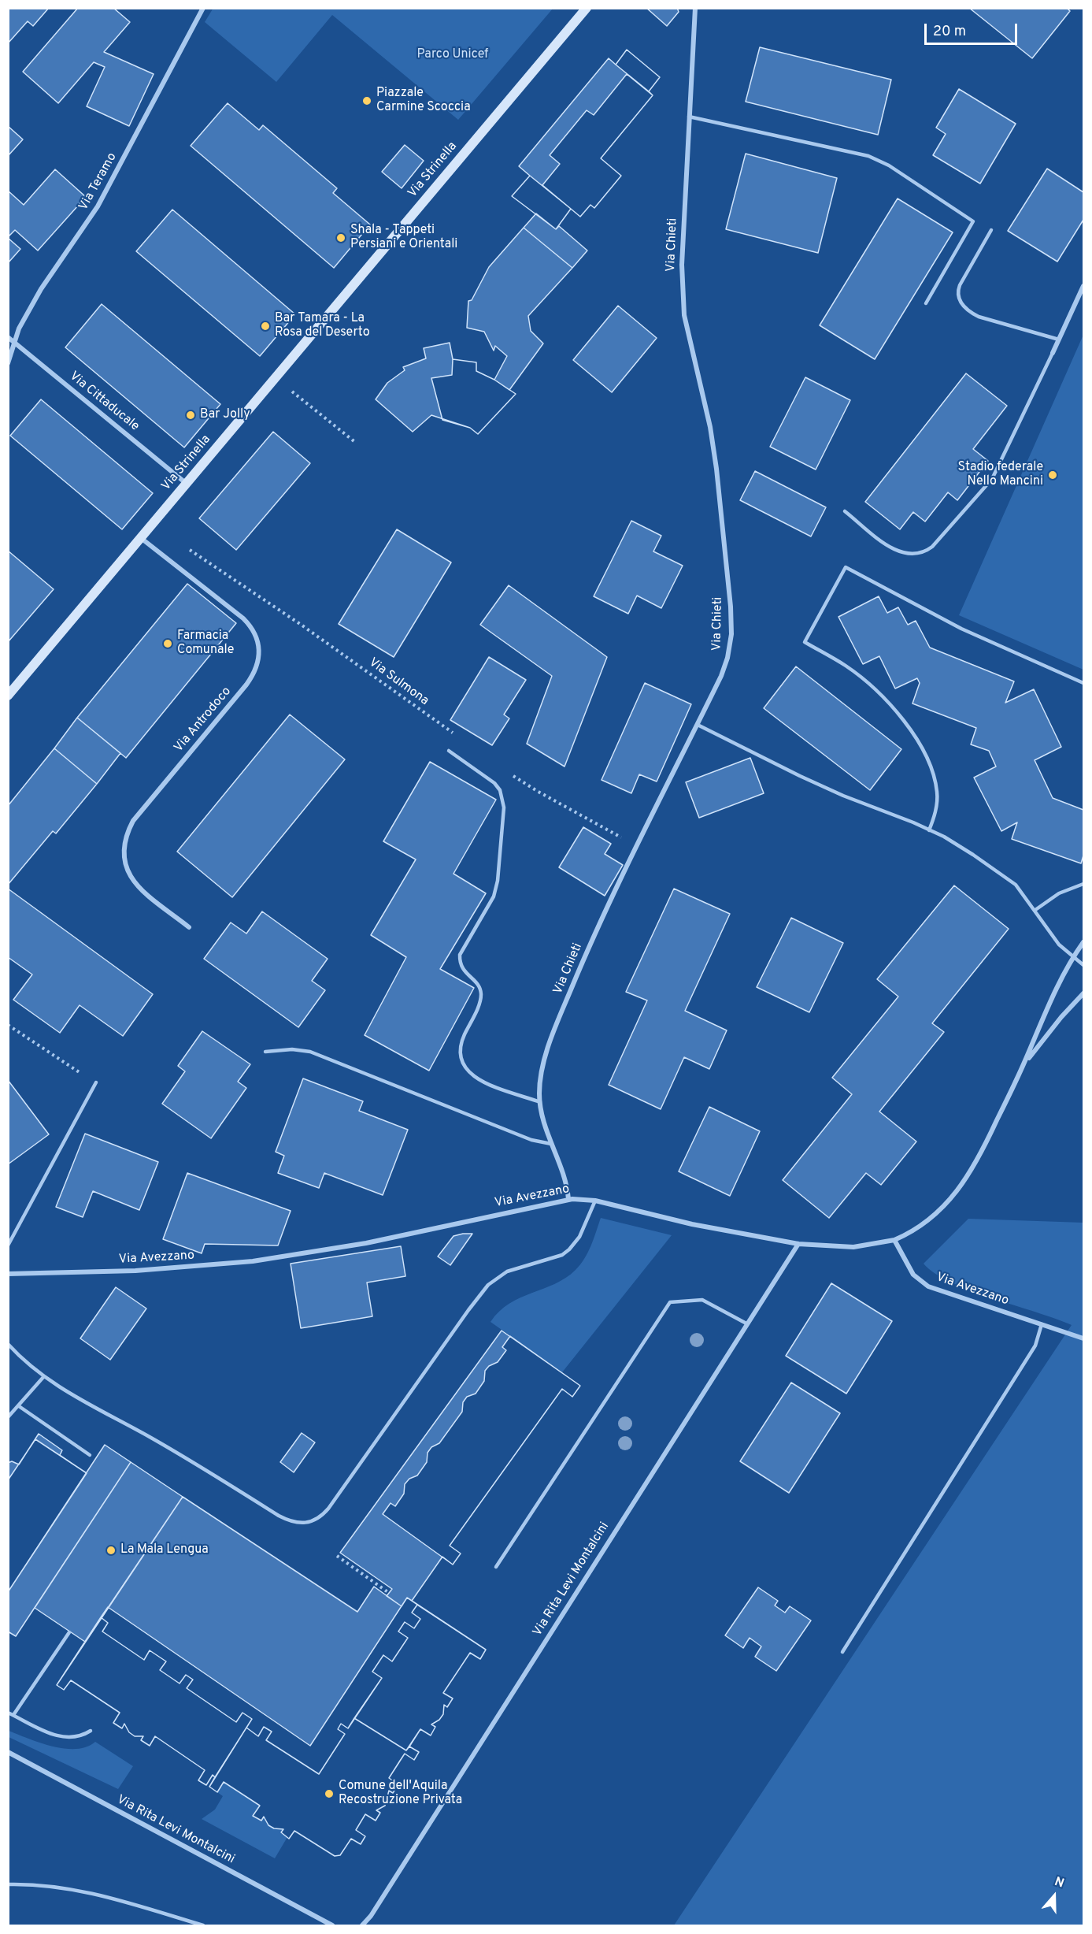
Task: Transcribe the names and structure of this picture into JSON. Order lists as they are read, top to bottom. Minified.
{"streets":{"main road":["Via Strinella"],"street":["Via Teramo","Via Chieti","Via Cittaducale","Via Antrodoco","Via Avezzano","Via Rita Levi Montalcini"],"path":["Via Sulmona"]},"crossings":[["Via Strinella","Via Cittaducale"],["Via Strinella","Via Antrodoco"],["Via Teramo","Via Cittaducale"],["Via Chieti","Via Avezzano"],["Via Avezzano","Via Rita Levi Montalcini"]],"parks":["Parco Unicef"],"places":["Piazzale Carmine Scoccia","Shala - Tappeti Persiani e Orientali","Bar Tamara - La Rosa del Deserto","Bar Jolly","Stadio federale Nello Mancini","Farmacia Comunale","La Mala Lengua","Comune dell'Aquila Recostruzione Privata"],"scale_bar":"20 m","north":"top"}
